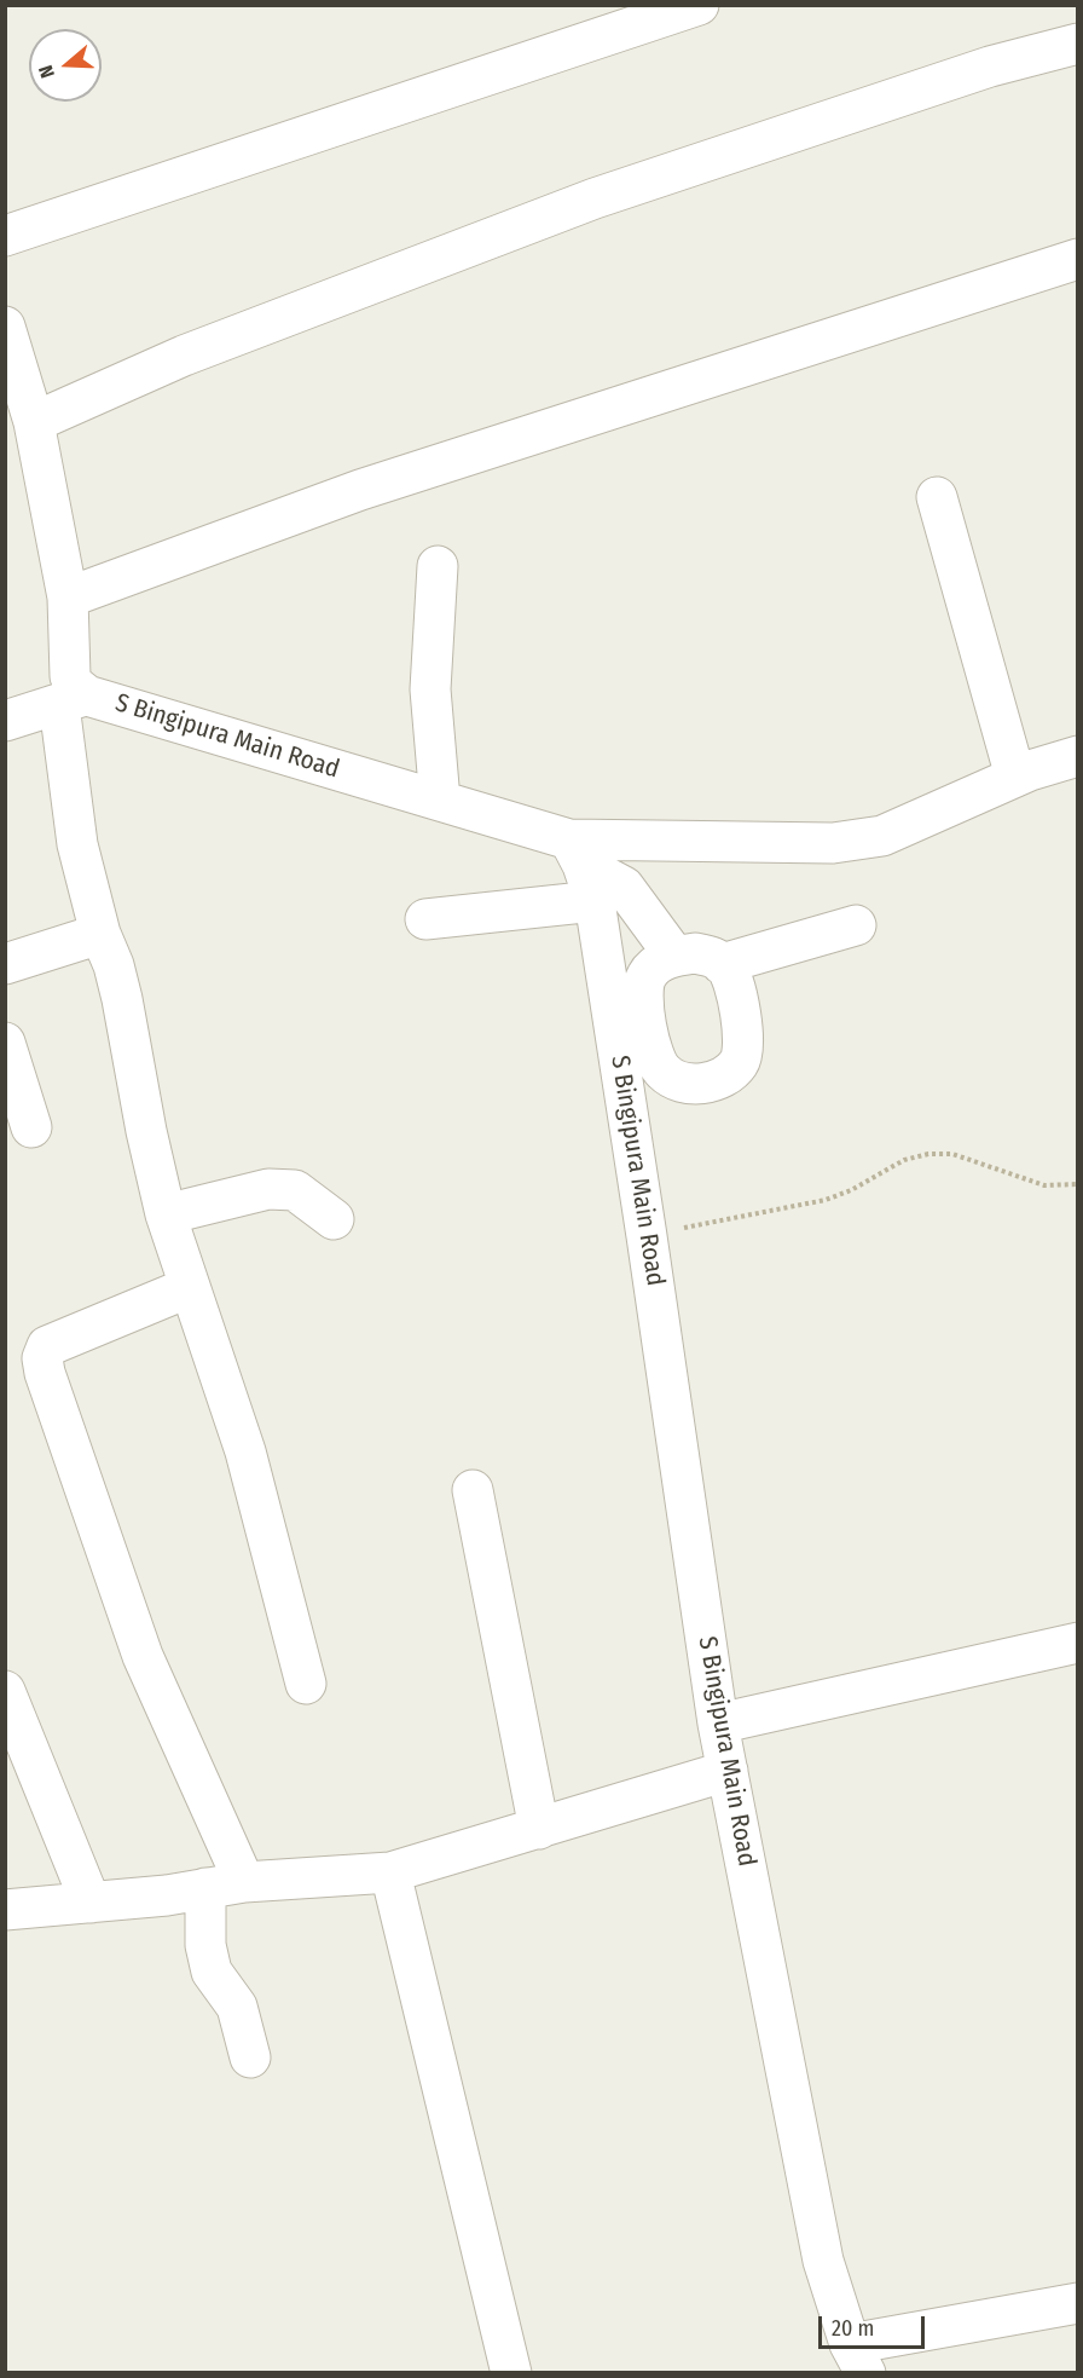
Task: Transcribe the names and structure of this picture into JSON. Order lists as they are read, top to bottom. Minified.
{"streets":{"street":["S Bingipura Main Road"]},"scale_bar":"20 m","north":"left"}
